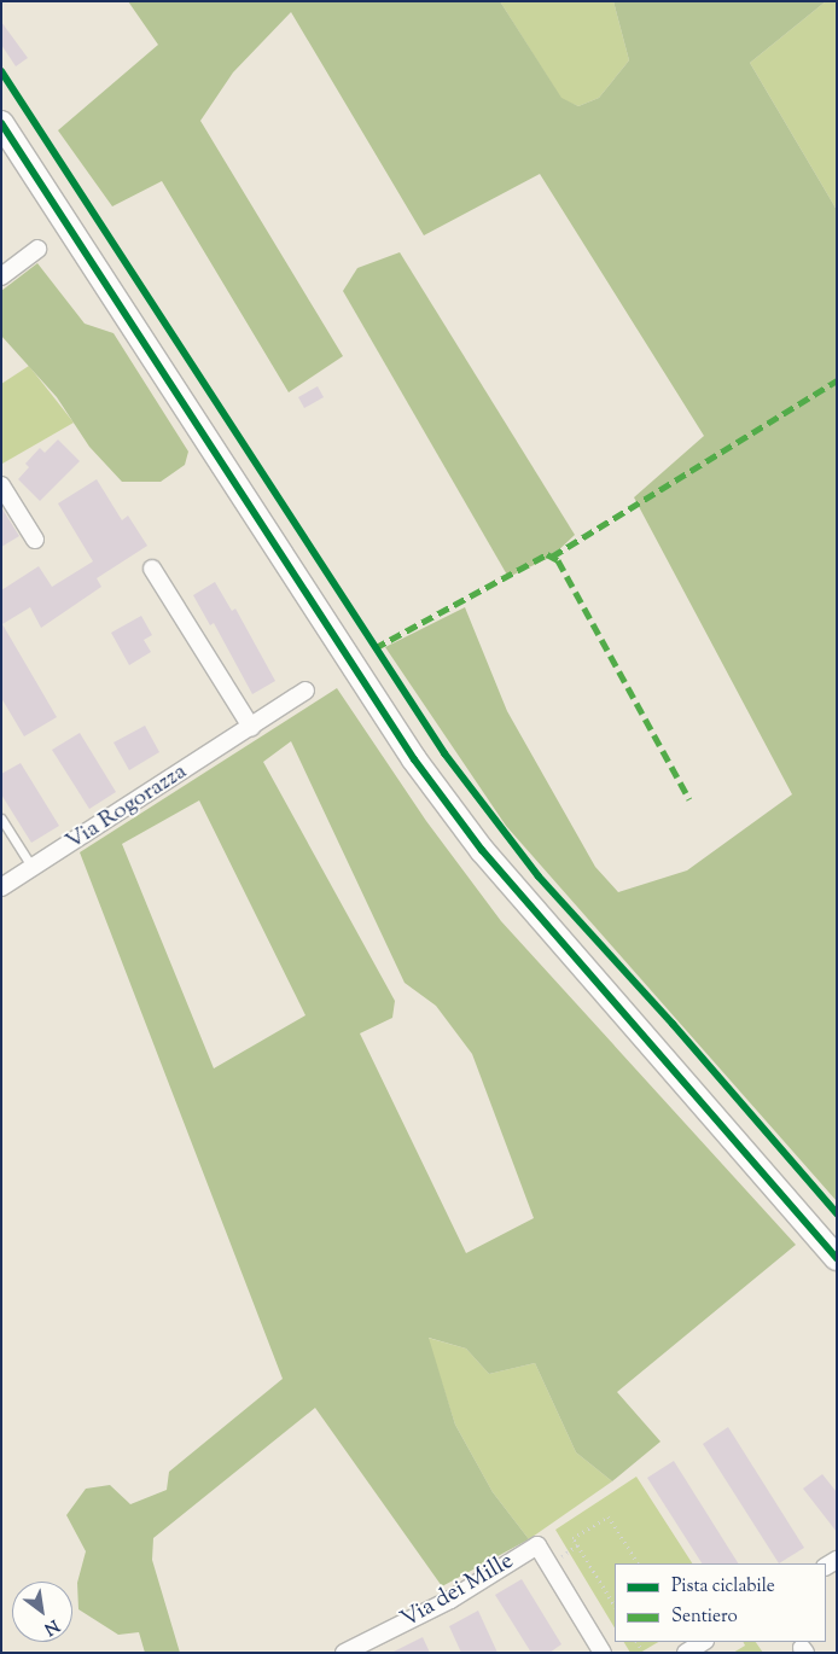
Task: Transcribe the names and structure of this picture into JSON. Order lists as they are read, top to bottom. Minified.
{"streets":{"street":["Via Rogorazza","Via dei Mille"]},"legend":["Pista ciclabile","Sentiero"],"north":"bottom right"}
